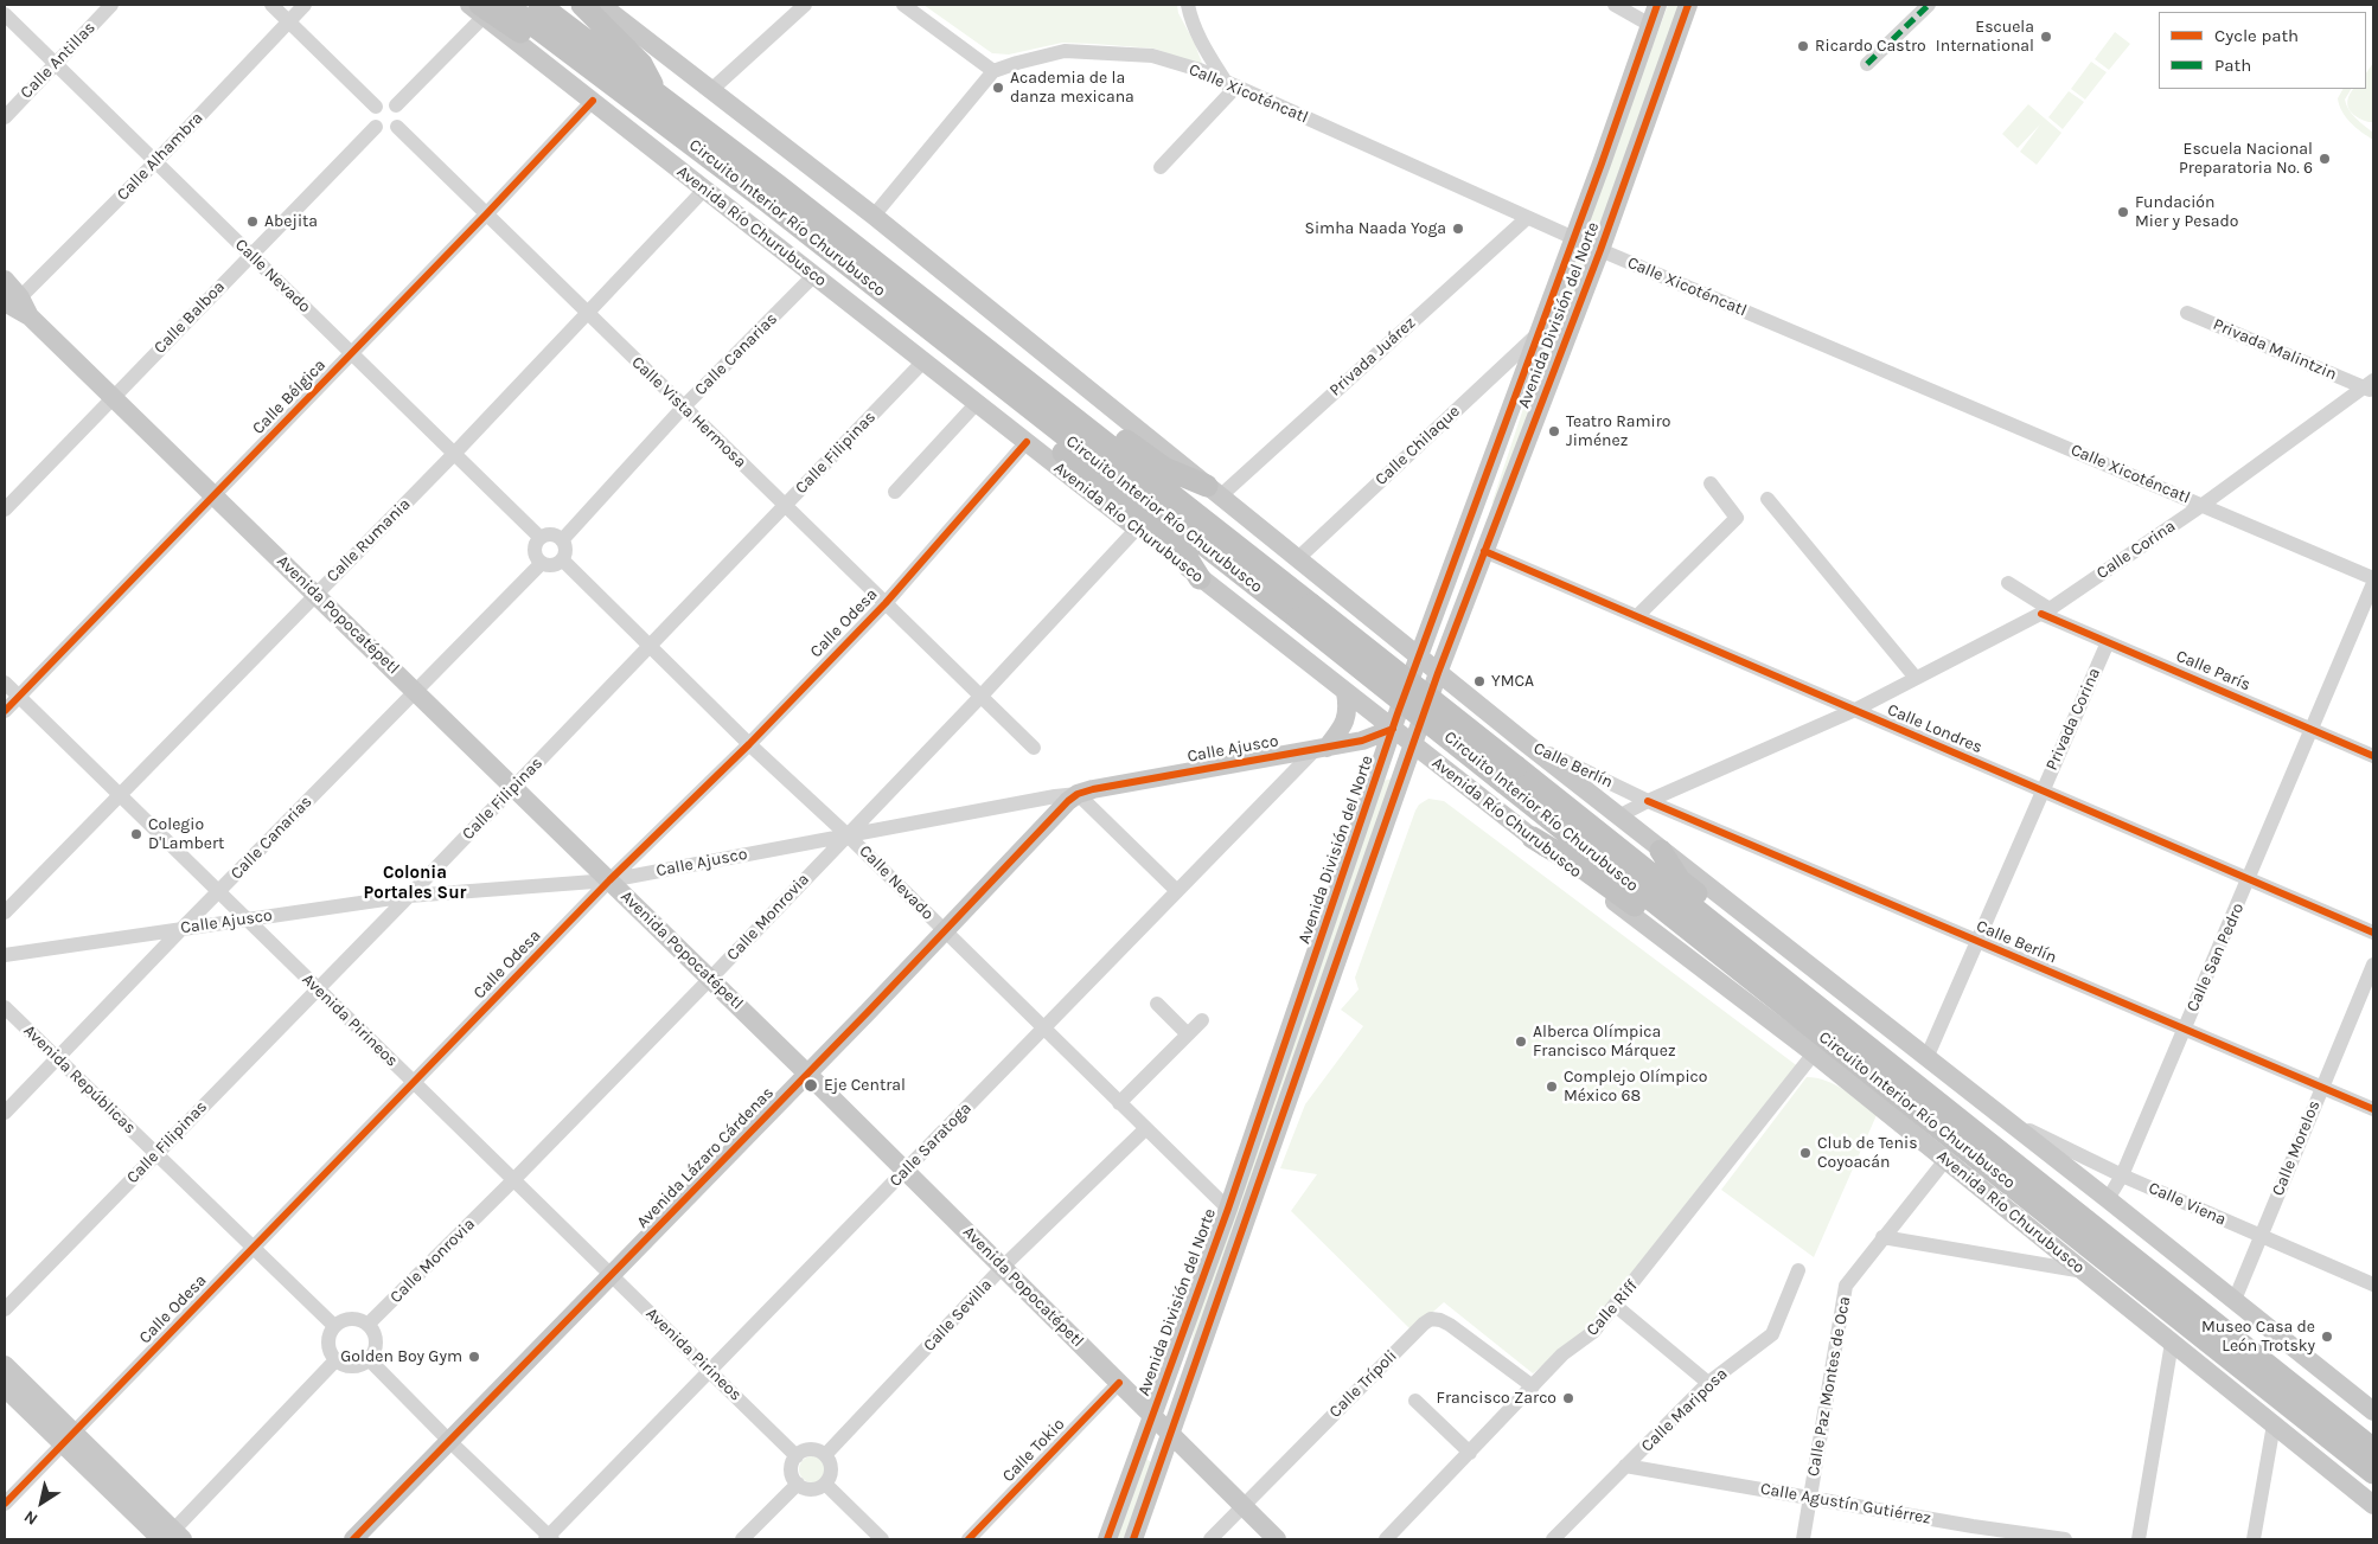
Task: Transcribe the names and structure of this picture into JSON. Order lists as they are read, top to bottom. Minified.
{"streets":{"highway":["Circuito Interior Río Churubusco"],"main road":["Avenida Río Churubusco","Avenida División del Norte","Avenida Popocatépetl","Calle Ajusco","Avenida Lázaro Cárdenas"],"street":["Calle Antillas","Calle Xicoténcatl","Calle Alhambra","Calle Nevado","Calle Balboa","Privada Malintzin","Calle Canarias","Privada Juárez","Calle Bélgica","Calle Vista Hermosa","Calle Chilaque","Calle Filipinas","Calle Rumania","Calle Corina","Calle Odesa","Calle París","Privada Corina","Calle Londres","Calle Berlín","Calle Monrovia","Calle San Pedro","Avenida Pirineos","Avenida Repúblicas","Calle Saratoga","Calle Morelos","Calle Viena","Calle Riff","Calle Sevilla","Calle Trípoli","Calle Paz Montes de Oca","Calle Mariposa","Calle Tokio","Calle Agustín Gutiérrez"]},"crossings":[["Calle Antillas","Calle Nevado"],["Calle Xicoténcatl","Avenida División del Norte"],["Calle Xicoténcatl","Privada Juárez"],["Calle Xicoténcatl","Calle Corina"],["Calle Alhambra","Calle Nevado"],["Calle Alhambra","Avenida Popocatépetl"],["Avenida Río Churubusco","Avenida División del Norte"],["Avenida Río Churubusco","Calle Canarias"],["Avenida Río Churubusco","Calle Bélgica"],["Avenida Río Churubusco","Calle Filipinas"],["Avenida Río Churubusco","Calle Rumania"],["Avenida Río Churubusco","Calle Odesa"],["Avenida Río Churubusco","Calle Ajusco"],["Avenida Río Churubusco","Calle Monrovia"],["Avenida Río Churubusco","Calle Riff"],["Avenida Río Churubusco","Calle Paz Montes de Oca"],["Calle Nevado","Avenida División del Norte"],["Calle Nevado","Calle Balboa"],["Calle Nevado","Calle Canarias"],["Calle Nevado","Calle Bélgica"],["Calle Nevado","Calle Filipinas"],["Calle Nevado","Calle Rumania"],["Calle Nevado","Calle Odesa"],["Calle Nevado","Calle Ajusco"],["Calle Nevado","Calle Monrovia"],["Calle Nevado","Calle Saratoga"],["Calle Nevado","Avenida Lázaro Cárdenas"],["Calle Nevado","Calle Sevilla"],["Avenida División del Norte","Calle Chilaque"],["Avenida División del Norte","Avenida Popocatépetl"],["Avenida División del Norte","Calle Londres"],["Avenida División del Norte","Calle Ajusco"],["Calle Balboa","Calle Vista Hermosa"],["Calle Balboa","Avenida Popocatépetl"],["Privada Malintzin","Calle Corina"],["Calle Canarias","Calle Vista Hermosa"],["Calle Canarias","Avenida Popocatépetl"],["Calle Canarias","Calle Ajusco"],["Calle Canarias","Avenida Pirineos"],["Calle Canarias","Avenida Repúblicas"],["Calle Bélgica","Calle Vista Hermosa"],["Calle Bélgica","Avenida Popocatépetl"],["Calle Bélgica","Avenida Pirineos"],["Calle Vista Hermosa","Calle Filipinas"],["Calle Vista Hermosa","Calle Rumania"],["Calle Vista Hermosa","Calle Odesa"],["Calle Vista Hermosa","Calle Monrovia"],["Calle Filipinas","Avenida Popocatépetl"],["Calle Filipinas","Calle Ajusco"],["Calle Filipinas","Avenida Pirineos"],["Calle Filipinas","Avenida Repúblicas"],["Calle Rumania","Avenida Popocatépetl"],["Calle Rumania","Avenida Pirineos"],["Calle Corina","Calle París"],["Calle Corina","Calle Londres"],["Calle Corina","Calle Berlín"],["Avenida Popocatépetl","Calle Odesa"],["Avenida Popocatépetl","Calle Ajusco"],["Avenida Popocatépetl","Calle Monrovia"],["Avenida Popocatépetl","Calle Saratoga"],["Avenida Popocatépetl","Avenida Lázaro Cárdenas"],["Avenida Popocatépetl","Calle Sevilla"],["Avenida Popocatépetl","Calle Trípoli"],["Avenida Popocatépetl","Calle Tokio"],["Calle Odesa","Calle Ajusco"],["Calle Odesa","Avenida Pirineos"],["Calle Odesa","Avenida Repúblicas"],["Calle París","Privada Corina"],["Calle París","Calle San Pedro"],["Privada Corina","Calle Londres"],["Privada Corina","Calle Berlín"],["Calle Londres","Calle San Pedro"],["Calle Ajusco","Calle Monrovia"],["Calle Ajusco","Avenida Pirineos"],["Calle Ajusco","Calle Saratoga"],["Calle Ajusco","Avenida Lázaro Cárdenas"],["Calle Berlín","Calle San Pedro"],["Calle Berlín","Calle Morelos"],["Calle Monrovia","Avenida Pirineos"],["Calle Monrovia","Avenida Repúblicas"],["Calle San Pedro","Calle Viena"],["Avenida Pirineos","Calle Saratoga"],["Avenida Pirineos","Avenida Lázaro Cárdenas"],["Avenida Pirineos","Calle Sevilla"],["Calle Morelos","Calle Viena"],["Calle Riff","Calle Trípoli"],["Calle Paz Montes de Oca","Calle Agustín Gutiérrez"],["Calle Mariposa","Calle Agustín Gutiérrez"]],"districts":["Colonia Portales Sur"],"places":["Escuela International","Ricardo Castro","Academia de la danza mexicana","Escuela Nacional Preparatoria No. 6","Fundación Mier y Pesado","Abejita","Simha Naada Yoga","Teatro Ramiro Jiménez","YMCA","Colegio D'Lambert","Alberca Olímpica Francisco Márquez","Eje Central","Complejo Olímpico México 68","Club de Tenis Coyoacán","Museo Casa de León Trotsky","Golden Boy Gym","Francisco Zarco"],"legend":["Cycle path","Path"],"north":"bottom left"}
